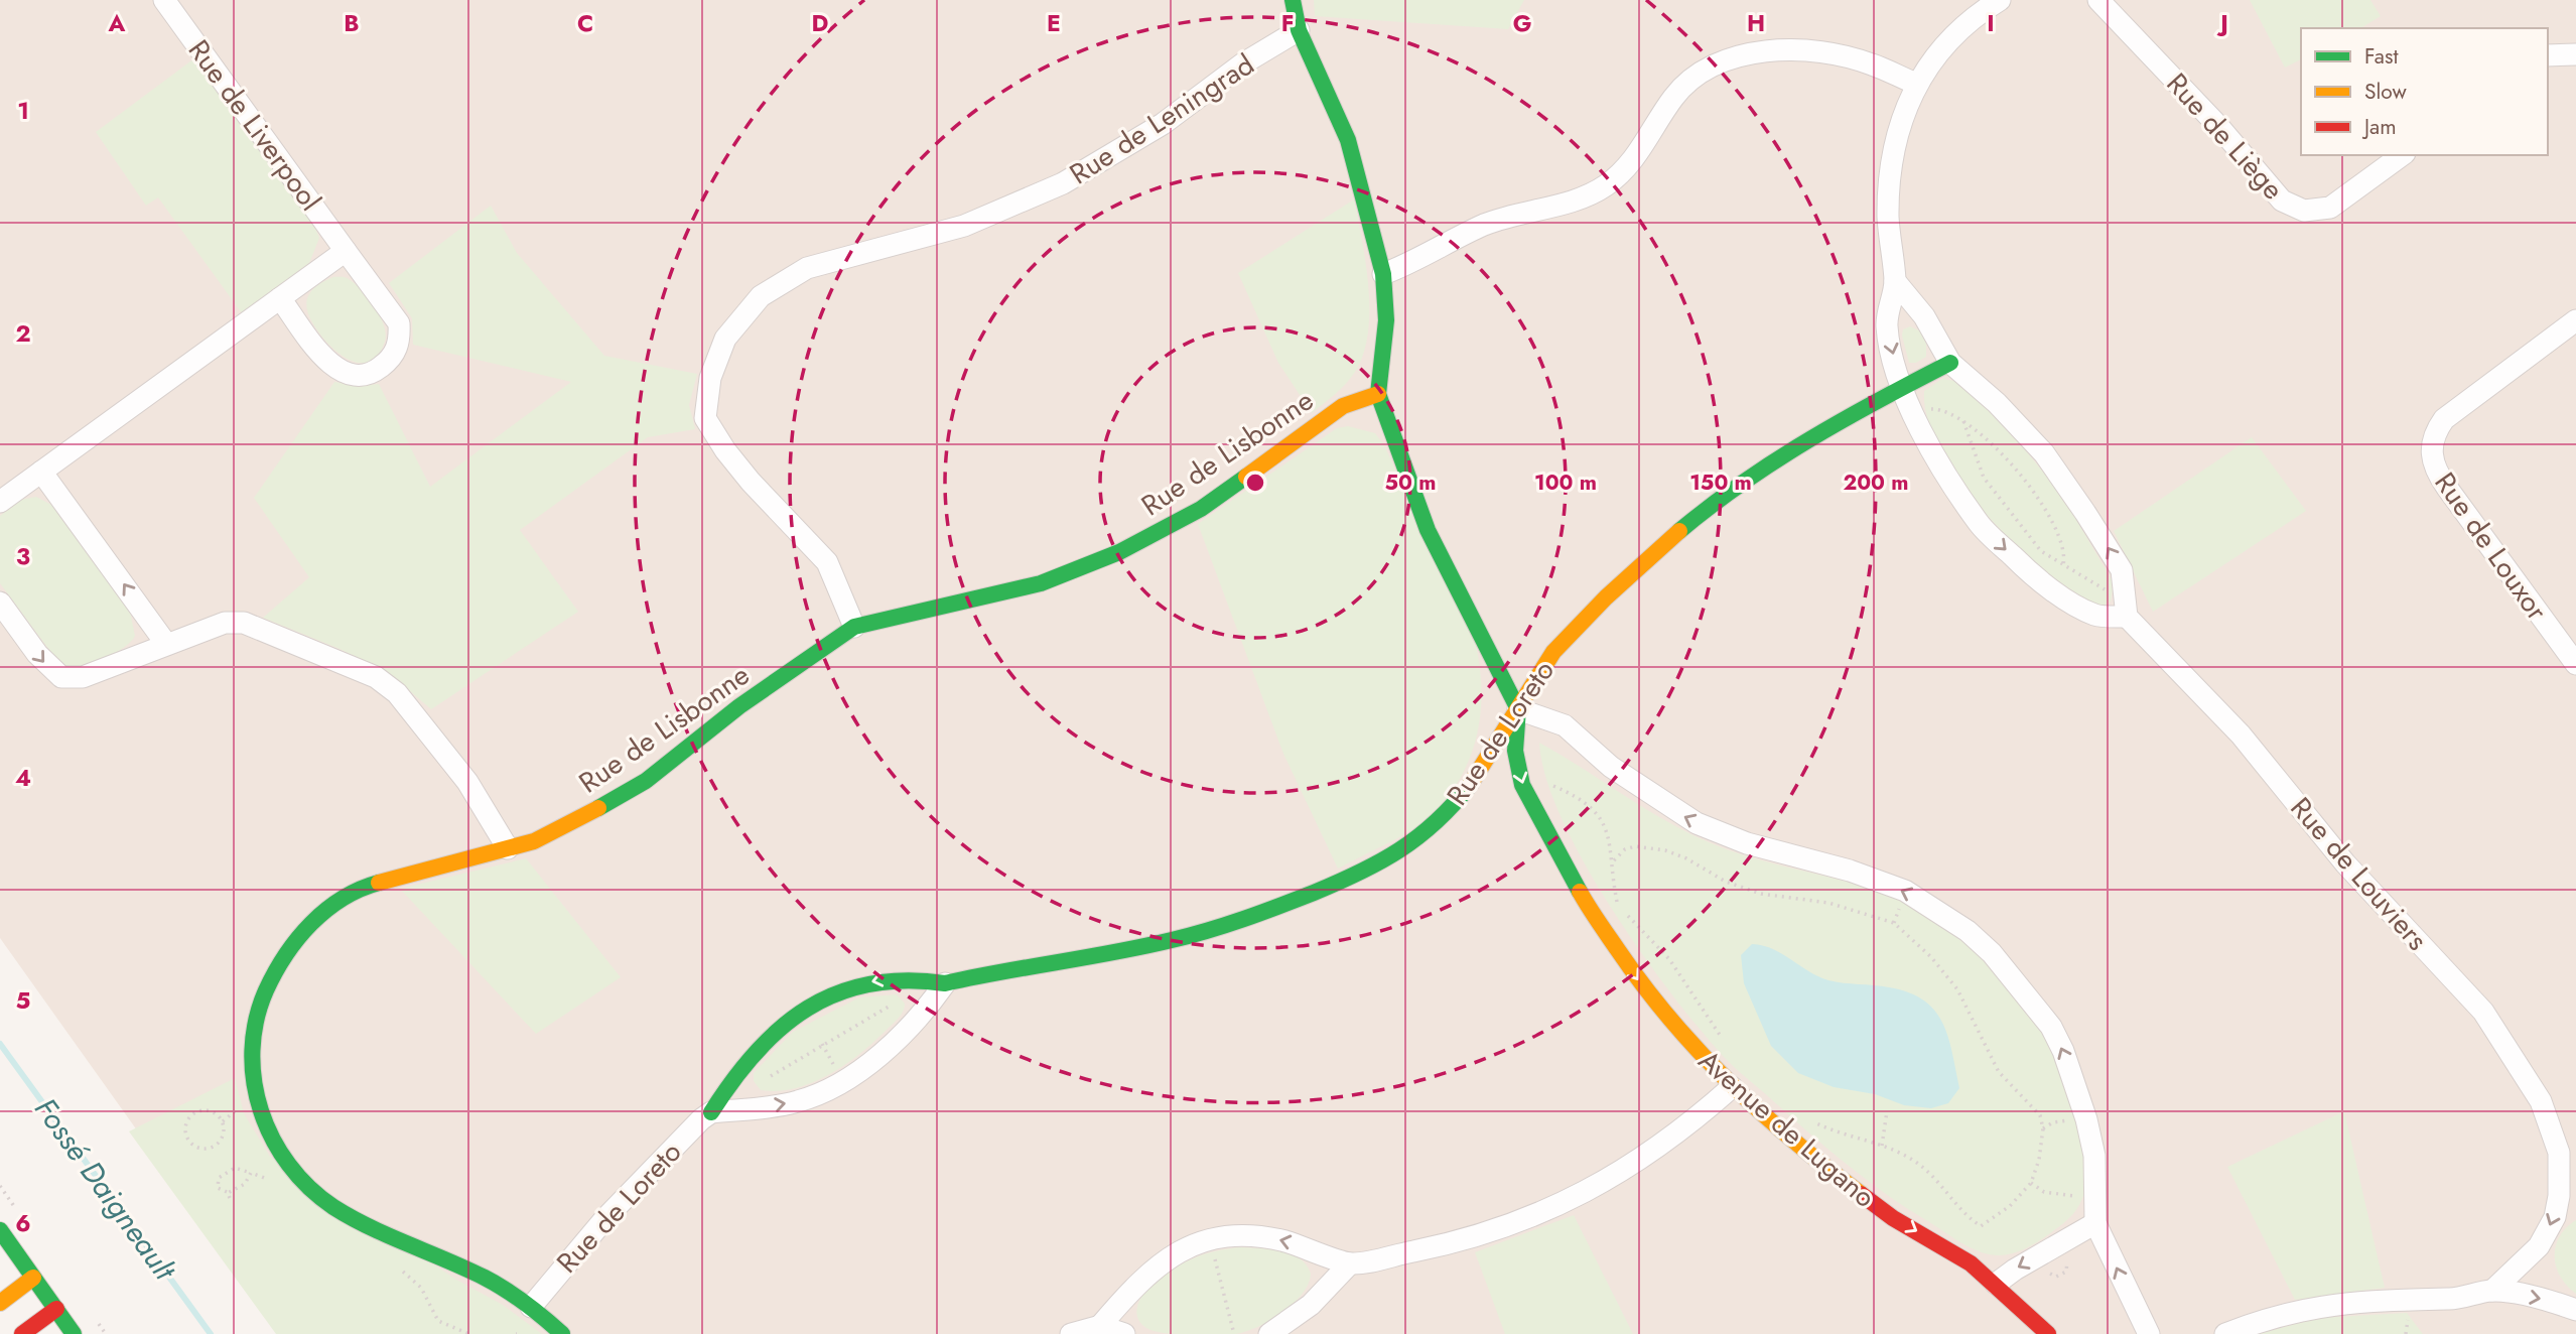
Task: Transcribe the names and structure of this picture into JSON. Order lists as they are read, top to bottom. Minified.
{"streets":{"street":["Rue de Leningrad","Rue de Liverpool","Rue de Liège","Rue de Lisbonne","Rue de Louxor","Rue de Loreto","Rue de Louviers","Avenue de Lugano"]},"crossings":[["Rue de Leningrad","Rue de Lisbonne"],["Rue de Lisbonne","Rue de Loreto"],["Rue de Loreto","Avenue de Lugano"]],"one_way":["Avenue de Lugano"],"water":["Fossé Daigneault"],"legend":["Fast","Slow","Jam"],"grid":{"columns":["A","B","C","D","E","F","G","H","I","J"],"rows":["1","2","3","4","5","6"]},"rings":["50 m","100 m","150 m","200 m"]}
